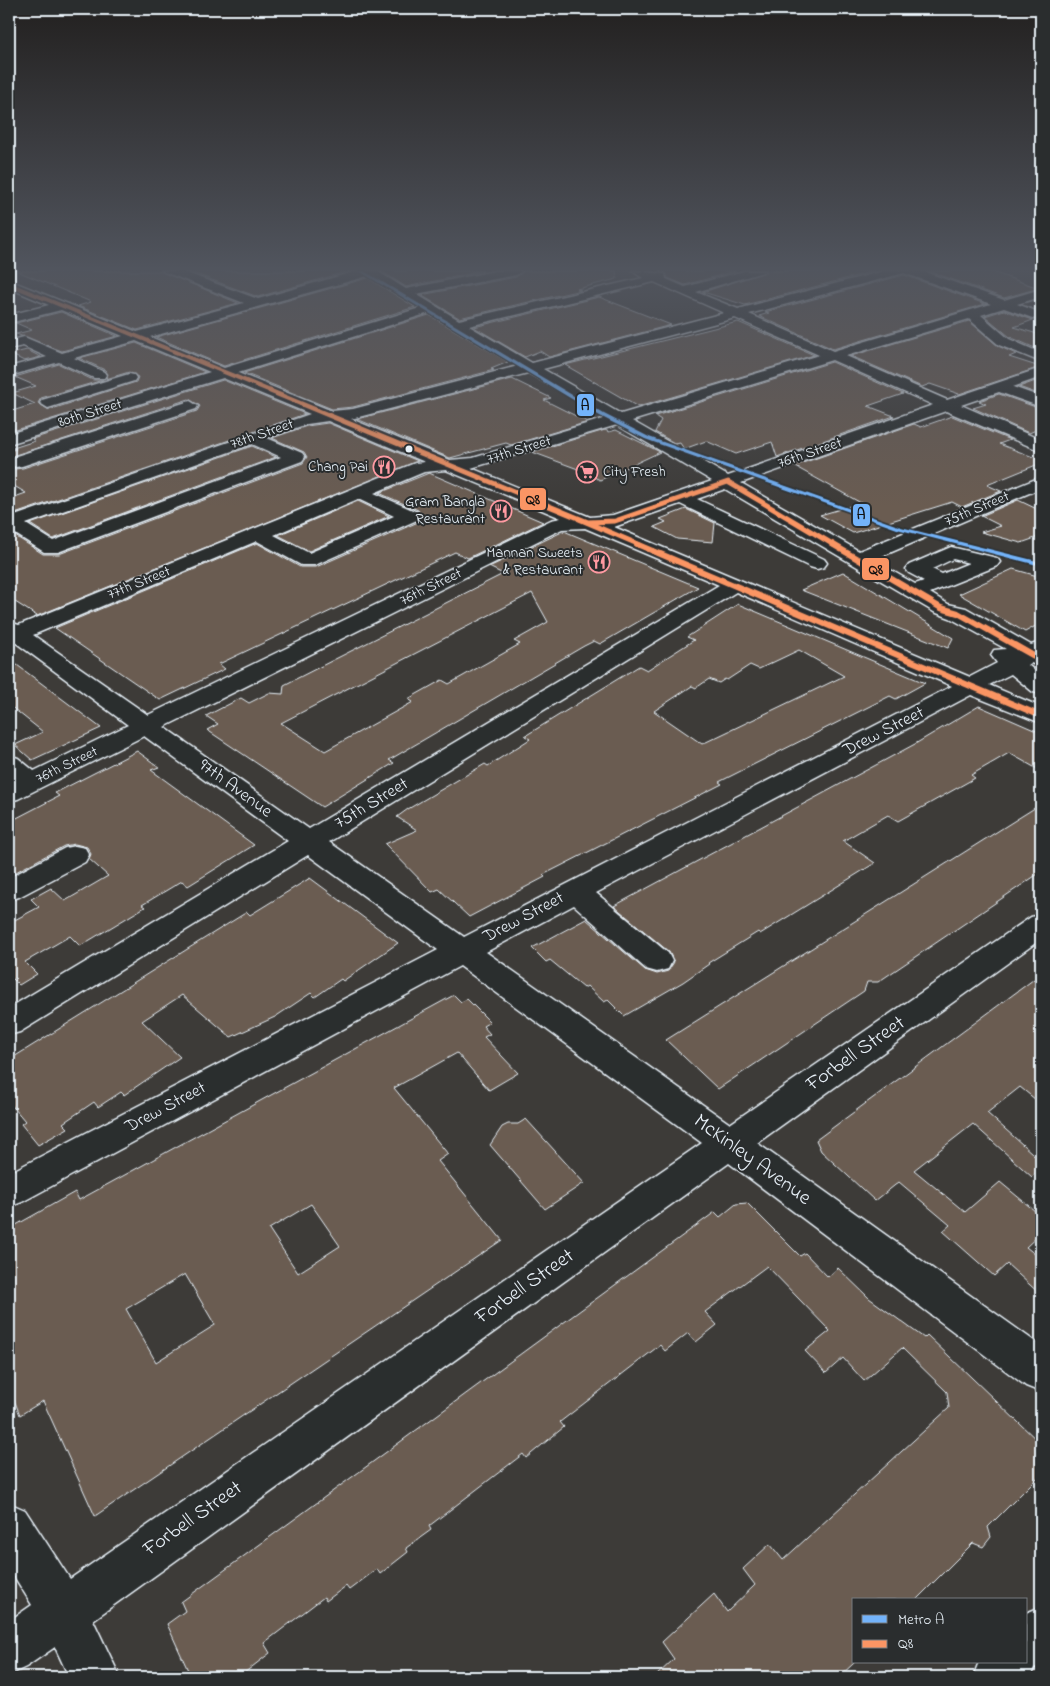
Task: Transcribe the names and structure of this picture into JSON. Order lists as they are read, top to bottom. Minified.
{"streets":{"street":["80th Street","78th Street","77th Street","76th Street","75th Street","Drew Street","97th Avenue","Forbell Street","McKinley Avenue"]},"crossings":[["77th Street","97th Avenue"],["76th Street","97th Avenue"],["75th Street","97th Avenue"],["Drew Street","97th Avenue"],["Drew Street","McKinley Avenue"],["97th Avenue","McKinley Avenue"],["Forbell Street","McKinley Avenue"]],"places":{"restaurant":["Chang Pai","Gram Bangla Restaurant","Mannan Sweets & Restaurant"],"supermarket":["City Fresh"]},"lines":["metro line A","transit line Q8"],"legend":["Metro A","Q8"]}
